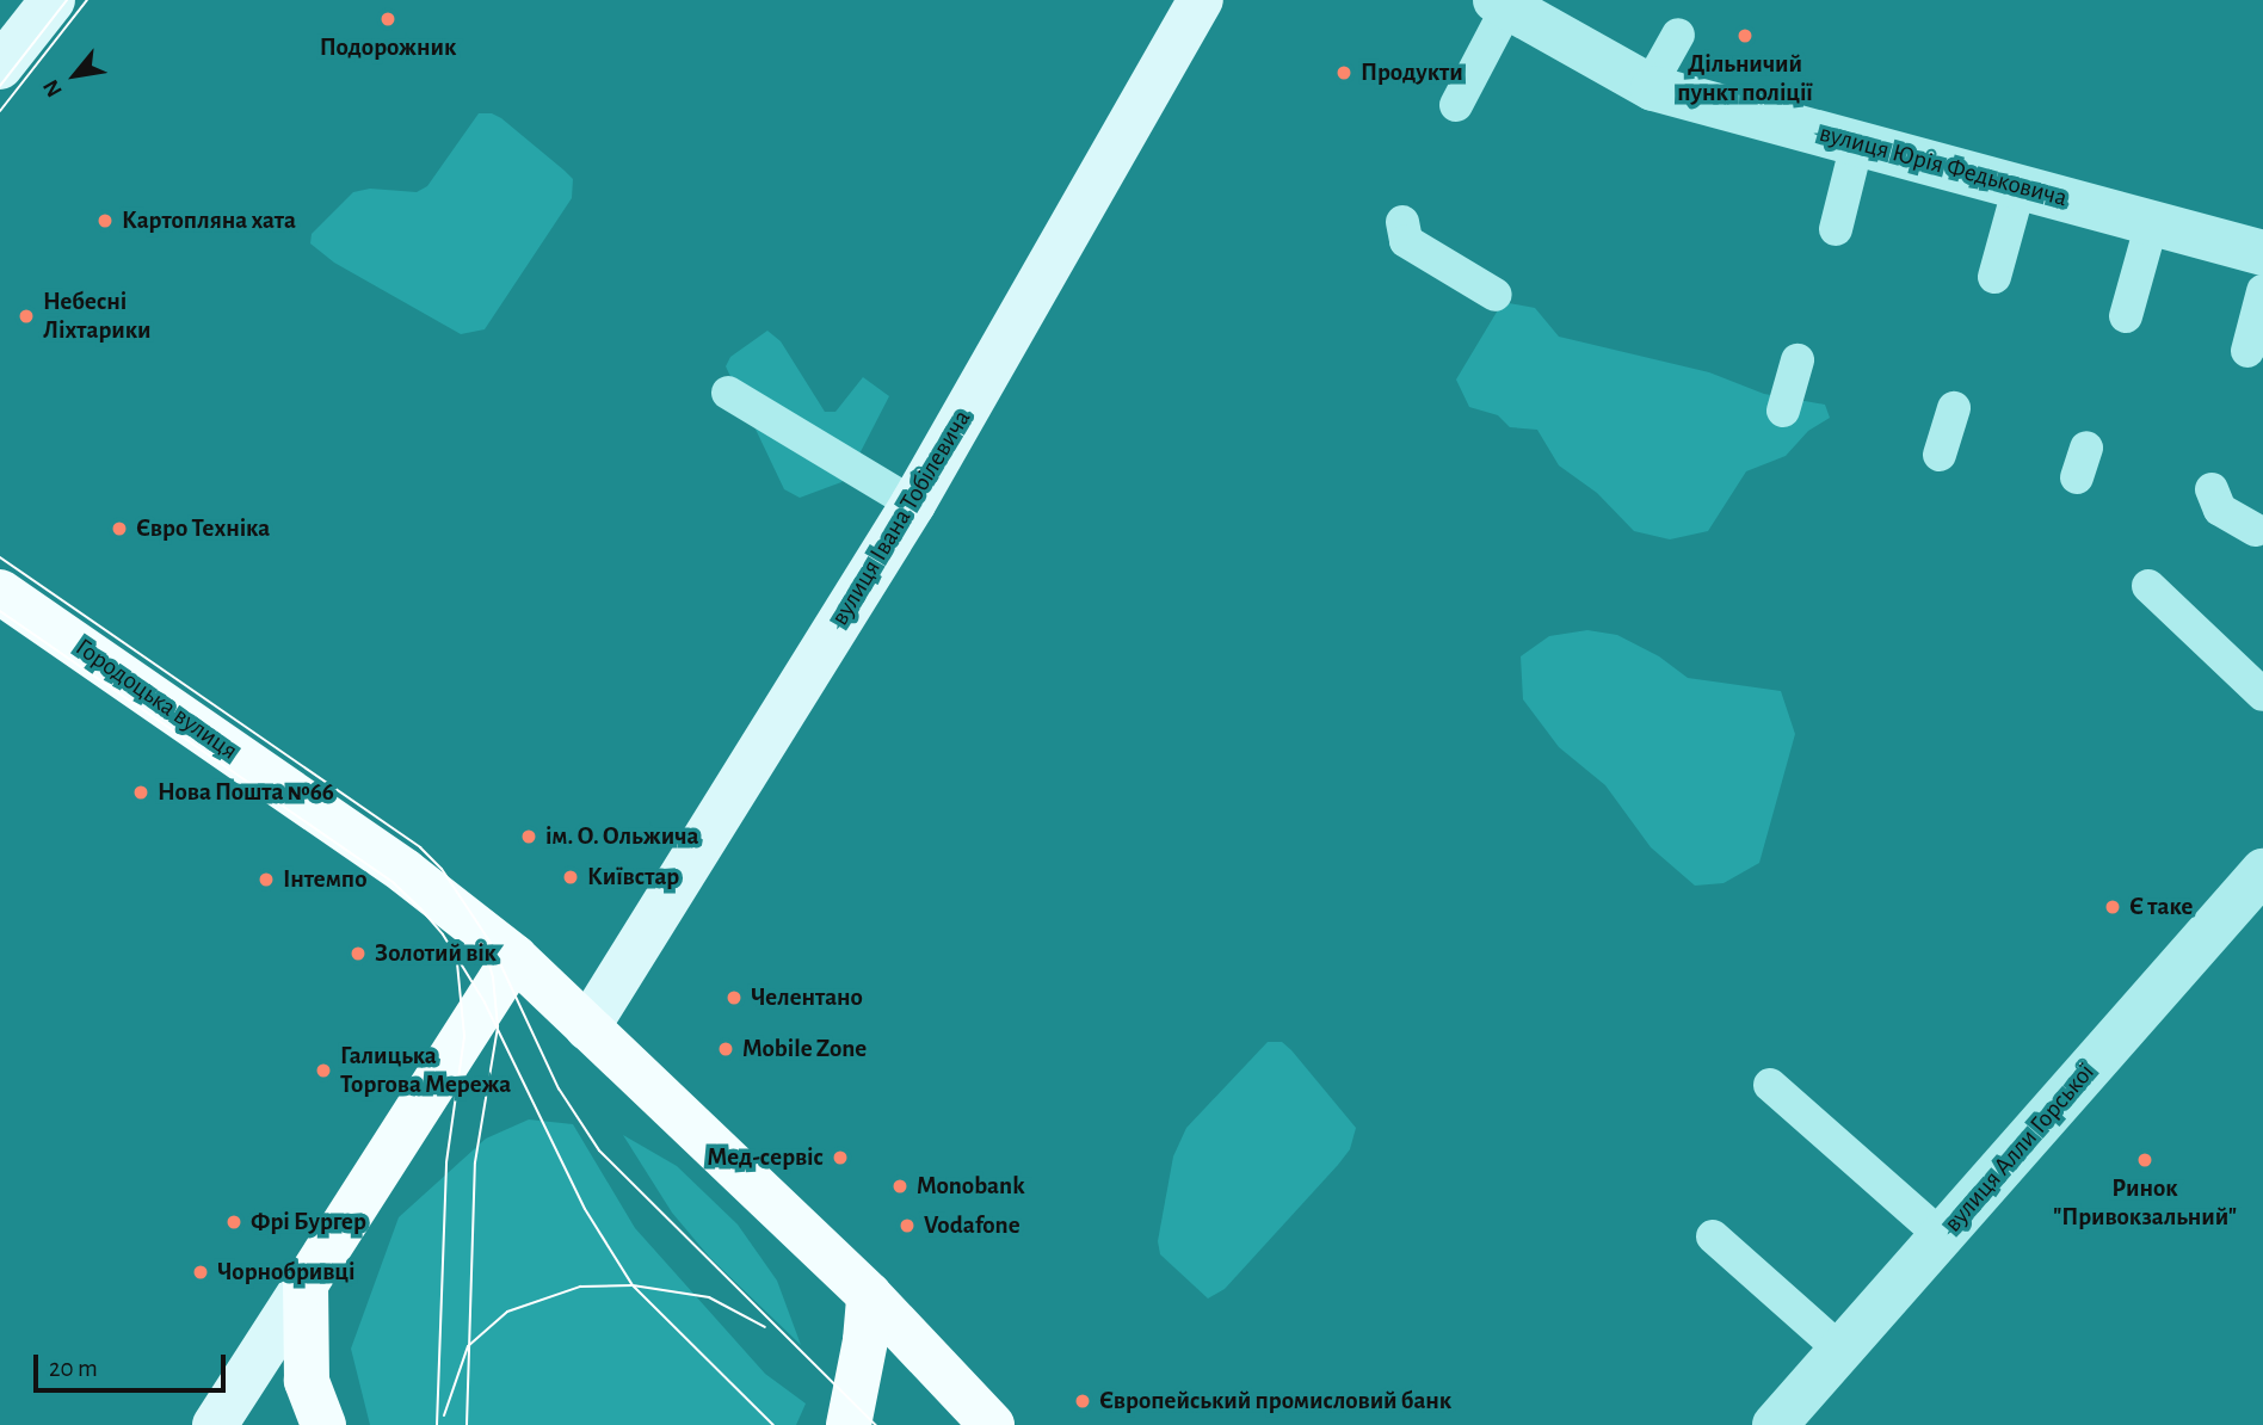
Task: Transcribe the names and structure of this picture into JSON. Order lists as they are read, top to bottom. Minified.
{"streets":{"main road":["вулиця Івана Тобілевича","Городоцька вулиця"],"street":["вулиця Юрія Федьковича","вулиця Алли Горської"]},"crossings":[["вулиця Івана Тобілевича","Городоцька вулиця"]],"places":["Подорожник","Дільничий пункт поліції","Продукти","Картопляна хата","Небесні Ліхтарики","Євро Техніка","Нова Пошта №66","ім. О. Ольжича","Київстар","Інтемпо","Є таке","Золотий вік","Челентано","Mobile Zone","Галицька Торгова Мережа","Мед-сервіс","Ринок \"Привокзальний\"","Monobank","Фрі Бургер","Vodafone","Чорнобривці","Європейський промисловий банк"],"scale_bar":"20 m","north":"bottom left"}
